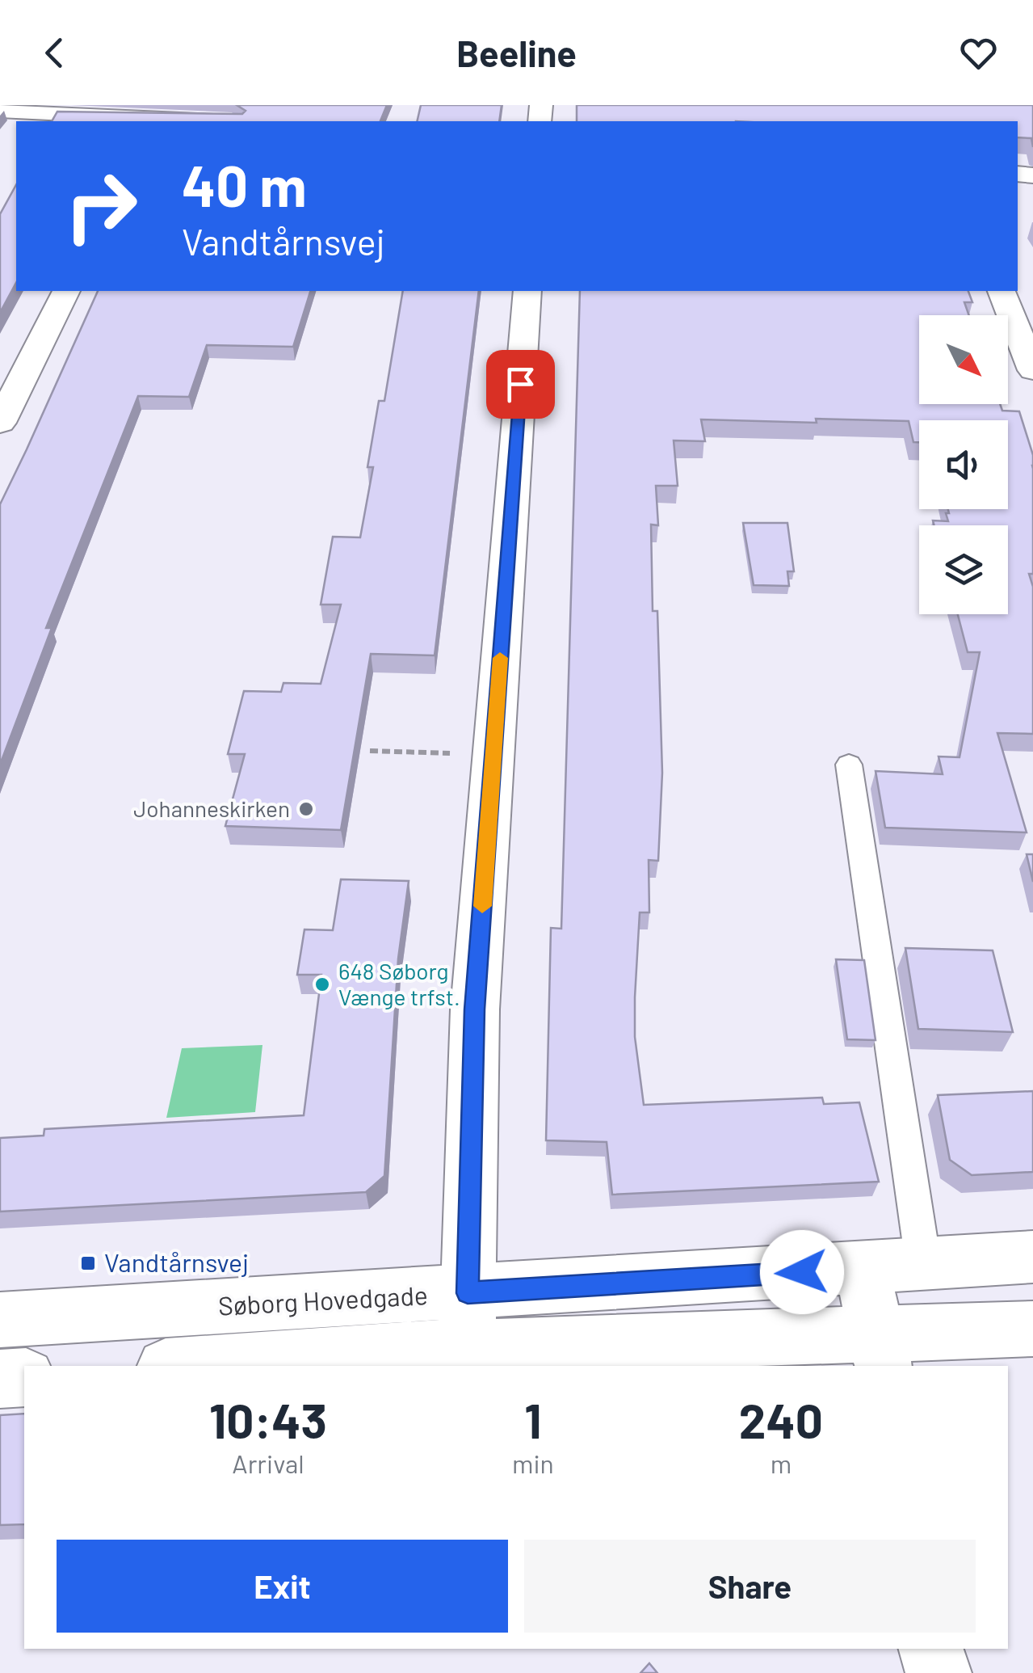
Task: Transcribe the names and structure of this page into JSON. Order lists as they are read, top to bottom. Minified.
{"streets":{"street":["Søborg Hovedgade"]},"places":{"other":["Johanneskirken","648 Søborg Vænge trfst."],"transit":["Vandtårnsvej"]},"north":"bottom right","page":{"header":"Beeline","turn":["40 m","Vandtårnsvej"],"eta":["10:43","Arrival","1","min","240","m"],"buttons":["Exit","Share"]}}
